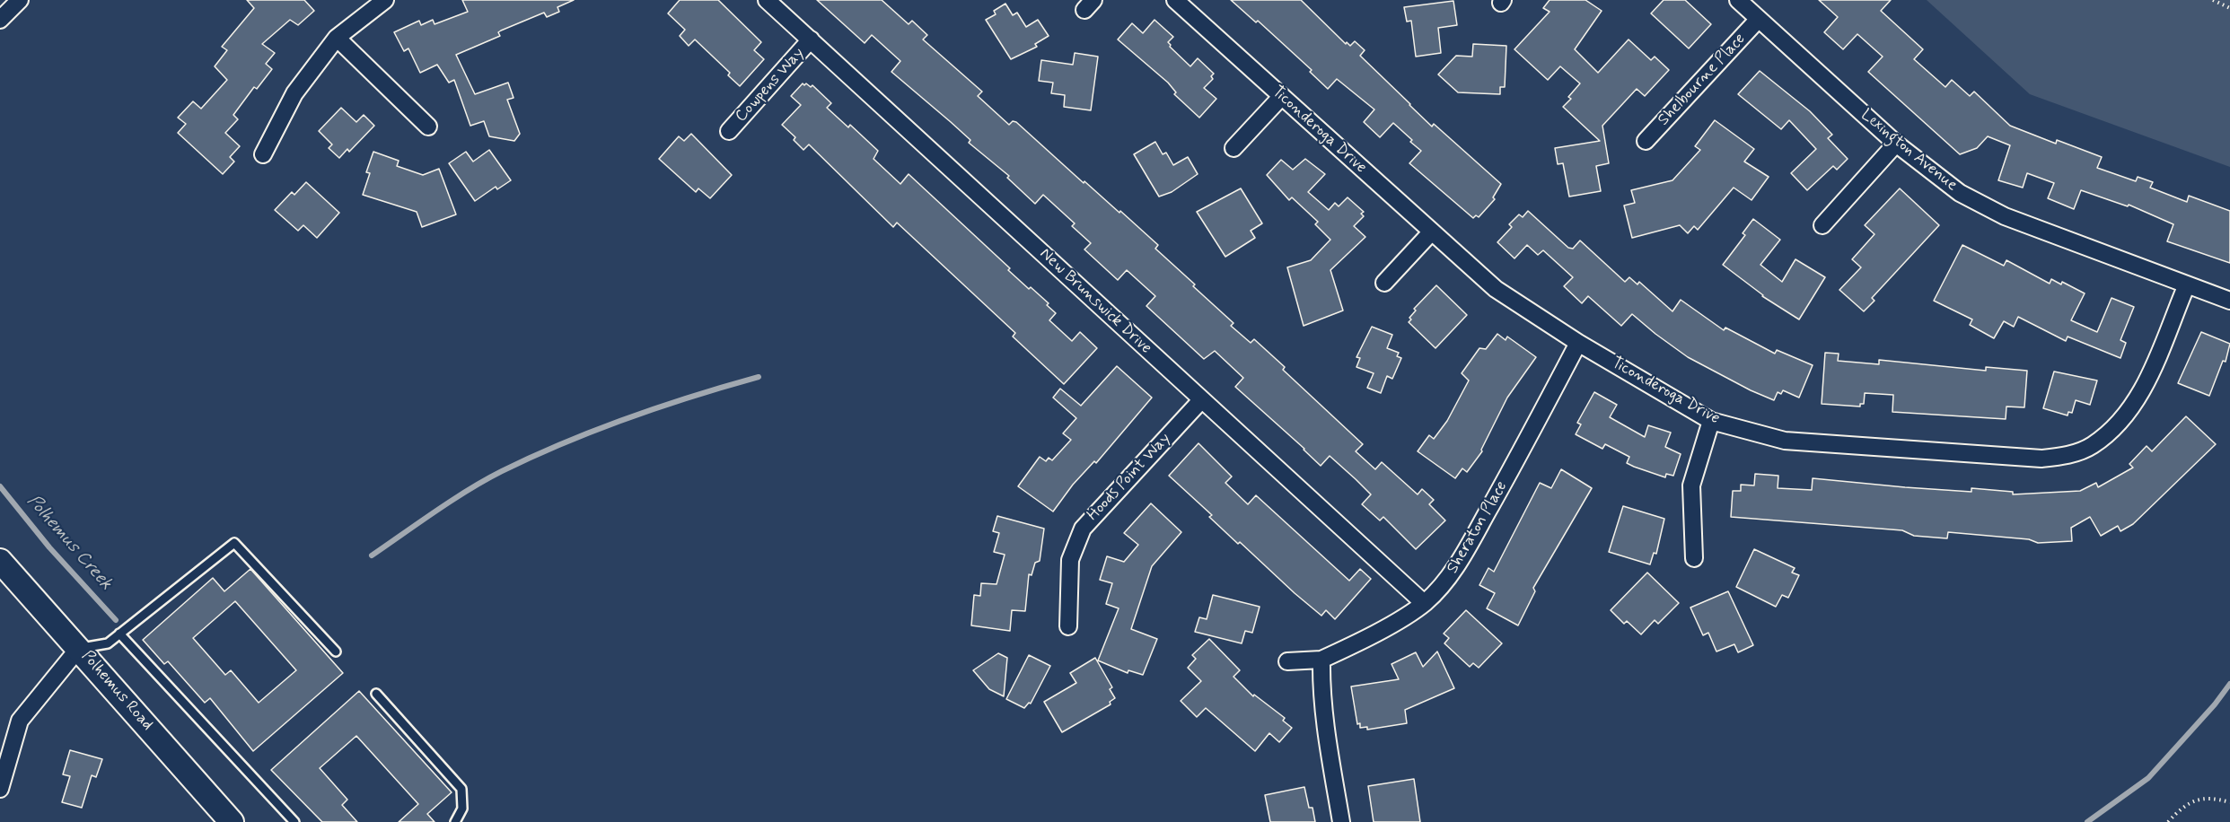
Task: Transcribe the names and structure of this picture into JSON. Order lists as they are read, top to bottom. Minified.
{"streets":{"main road":["Polhemus Road"],"street":["Shelbourne Place","Cowpens Way","Ticonderoga Drive","Lexington Avenue","New Brunswick Drive","Hoods Point Way","Sheraton Place"]},"crossings":[["Shelbourne Place","Lexington Avenue"],["Cowpens Way","New Brunswick Drive"],["Ticonderoga Drive","Lexington Avenue"],["Ticonderoga Drive","Sheraton Place"],["New Brunswick Drive","Hoods Point Way"],["New Brunswick Drive","Sheraton Place"]],"water":["Polhemus Creek"]}
